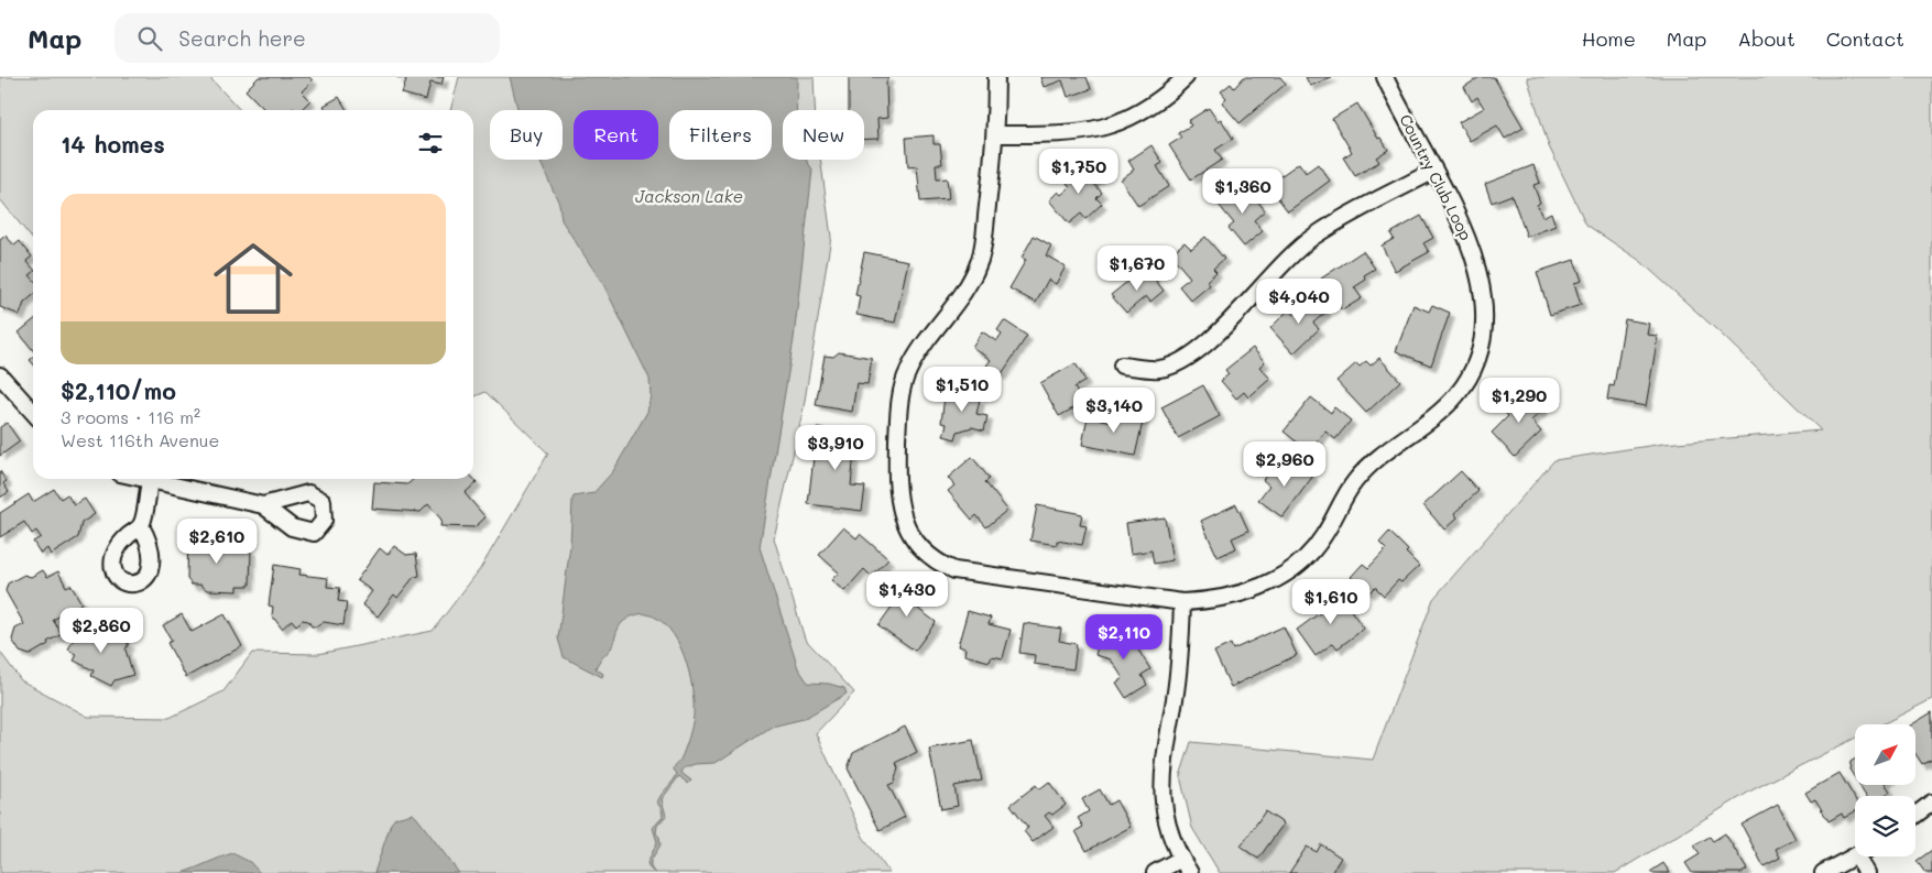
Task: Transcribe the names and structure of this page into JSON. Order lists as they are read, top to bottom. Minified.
{"streets":{"street":["Country Club Loop"]},"water":["Jackson Lake"],"north":"top right","page":{"header":"Map","search":"Search here","nav":["Home","Map","About","Contact"],"chip":["Buy","Rent","Filters","New"],"heading":"14 homes","price":["$1,750","$1,360","$1,670","$4,040","$1,510","$1,290","$3,140","$3,910","$2,960","$2,610","$1,430","$1,610","$2,860","$2,110"],"list":[{"name":"$2,110/mo","note":"3 rooms · 116 m² · West 116th Avenue"}]}}
